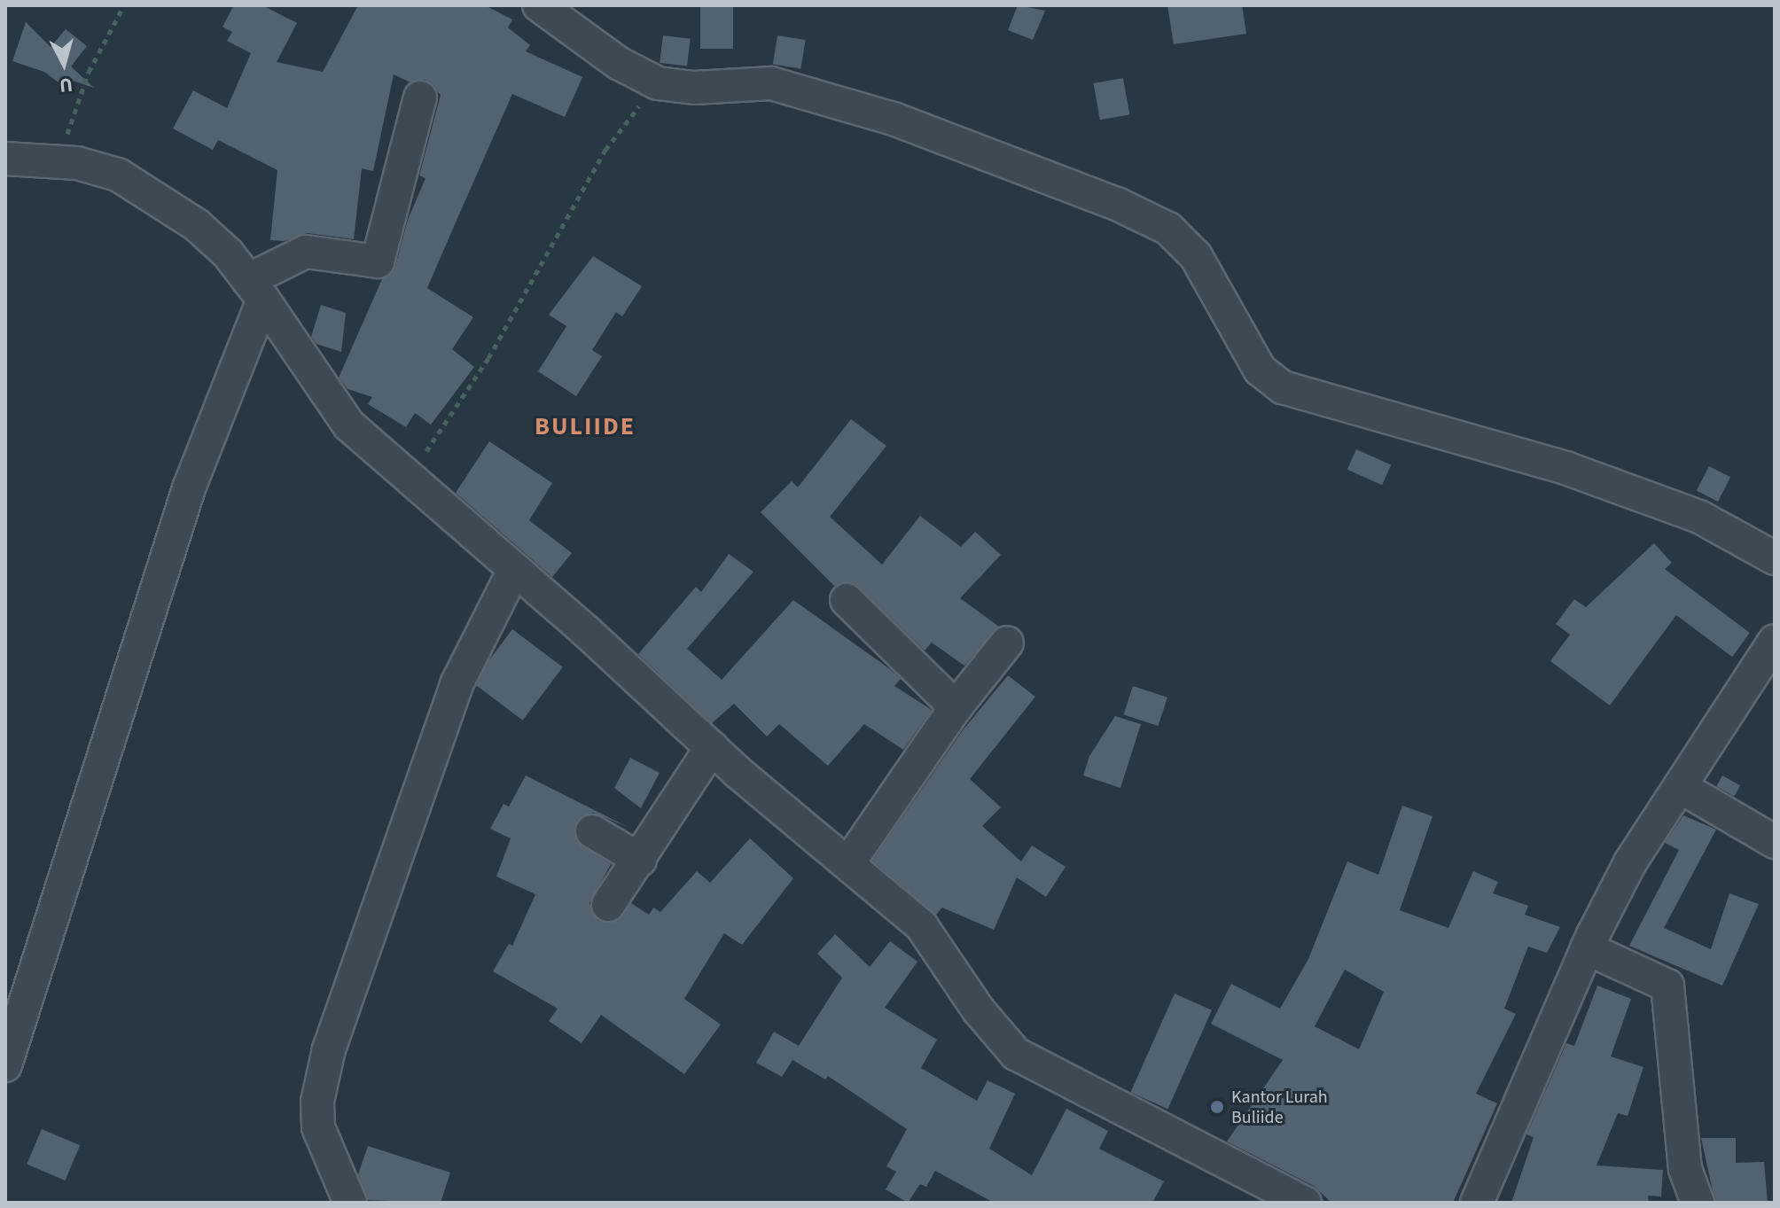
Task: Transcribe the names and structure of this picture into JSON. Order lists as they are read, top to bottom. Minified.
{"districts":["BULIIDE"],"places":["Kantor Lurah Buliide"],"north":"bottom"}
